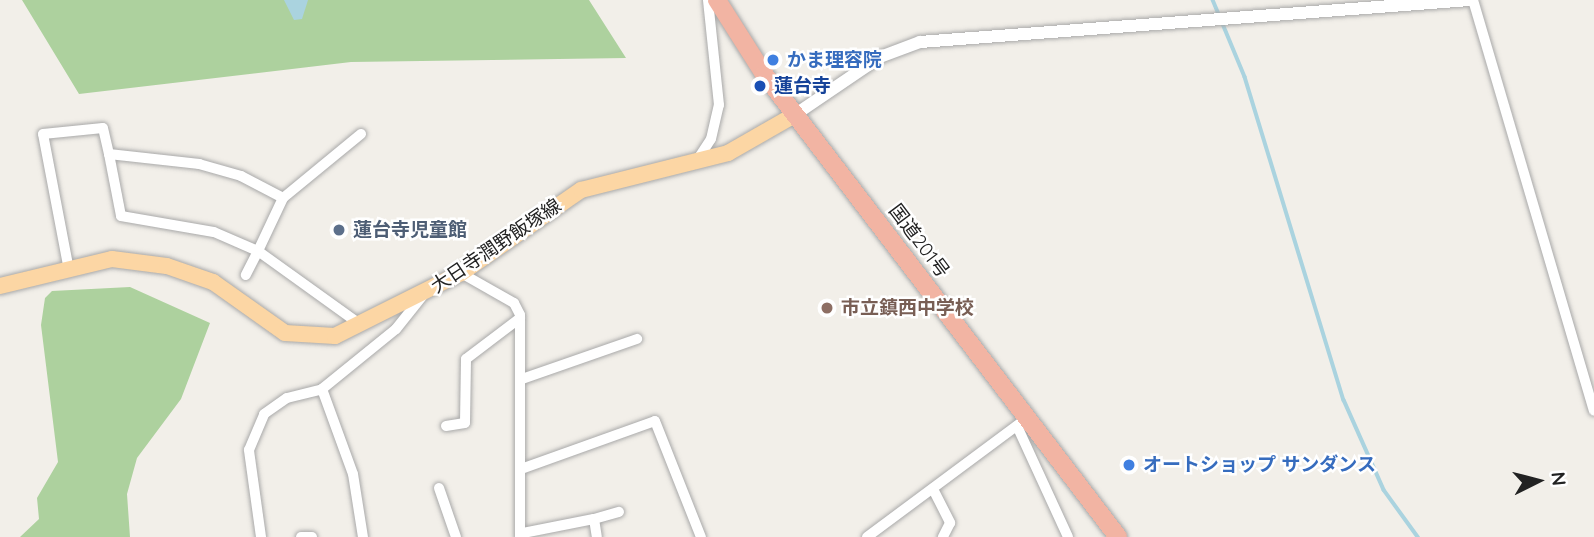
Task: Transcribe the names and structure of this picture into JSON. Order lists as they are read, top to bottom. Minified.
{"streets":{"highway":["国道201号"],"main road":["大日寺潤野飯塚線"]},"crossings":[["国道201号","大日寺潤野飯塚線"]],"places":["かま理容院","蓮台寺","蓮台寺児童館","市立鎮西中学校","オートショップ サンダンス"],"north":"right"}
